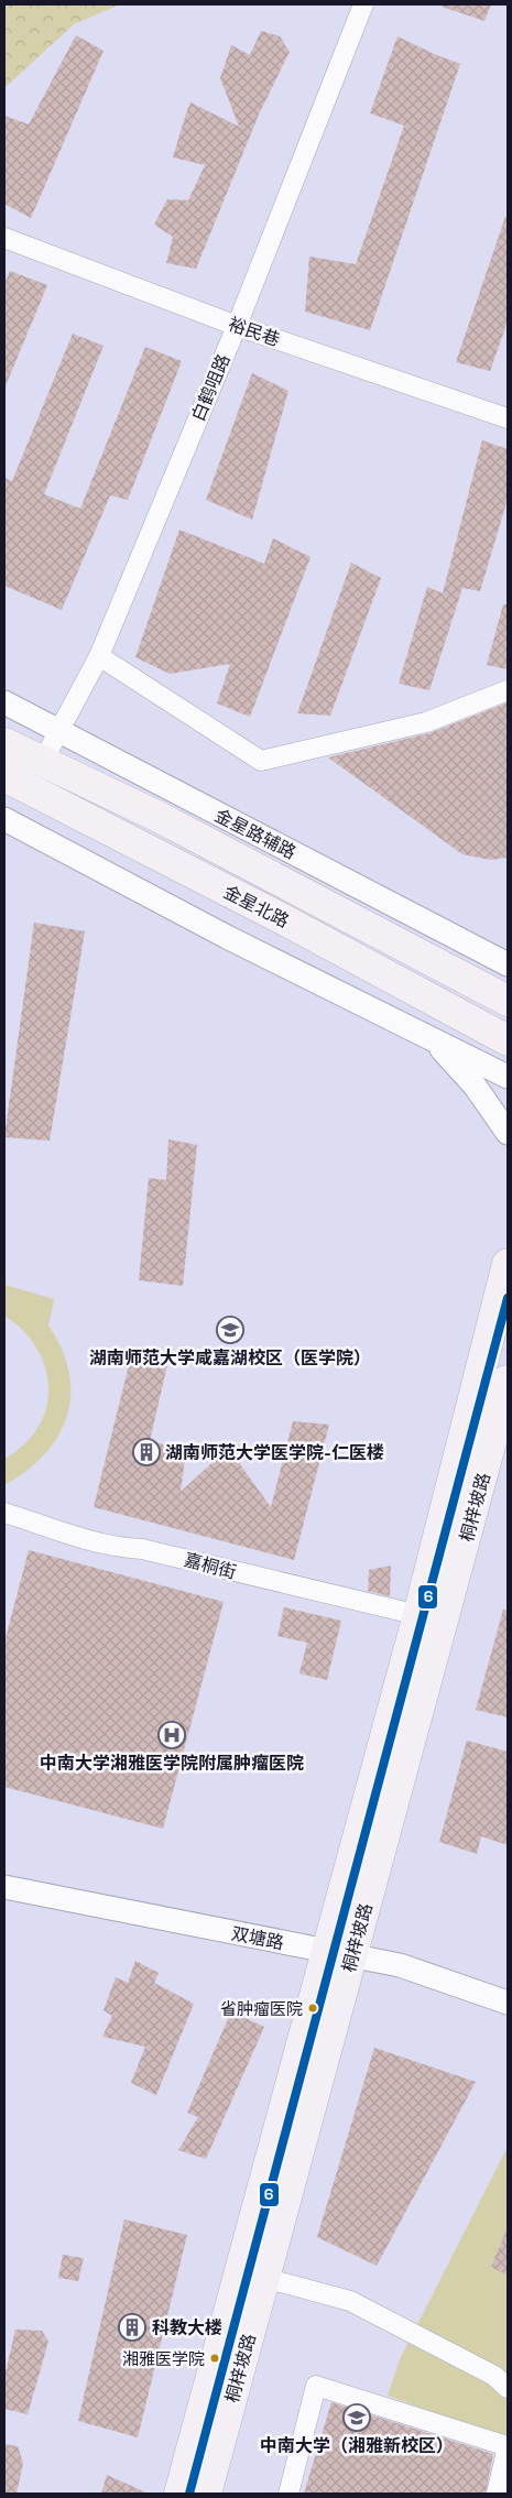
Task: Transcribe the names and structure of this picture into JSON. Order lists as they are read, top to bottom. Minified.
{"streets":{"main road":["金星北路","桐梓坡路"],"street":["裕民巷","白鹤咀路","金星路辅路","嘉桐街","双塘路"]},"crossings":[["裕民巷","白鹤咀路"],["白鹤咀路","金星路辅路"],["白鹤咀路","金星北路"],["桐梓坡路","嘉桐街"],["桐梓坡路","双塘路"]],"places":{"school or university":["湖南师范大学咸嘉湖校区（医学院）","中南大学（湘雅新校区）"],"building":["湖南师范大学医学院-仁医楼","科教大楼"],"hospital":["中南大学湘雅医学院附属肿瘤医院"],"other":["省肿瘤医院","湘雅医学院"]},"lines":["transit line 6"]}
